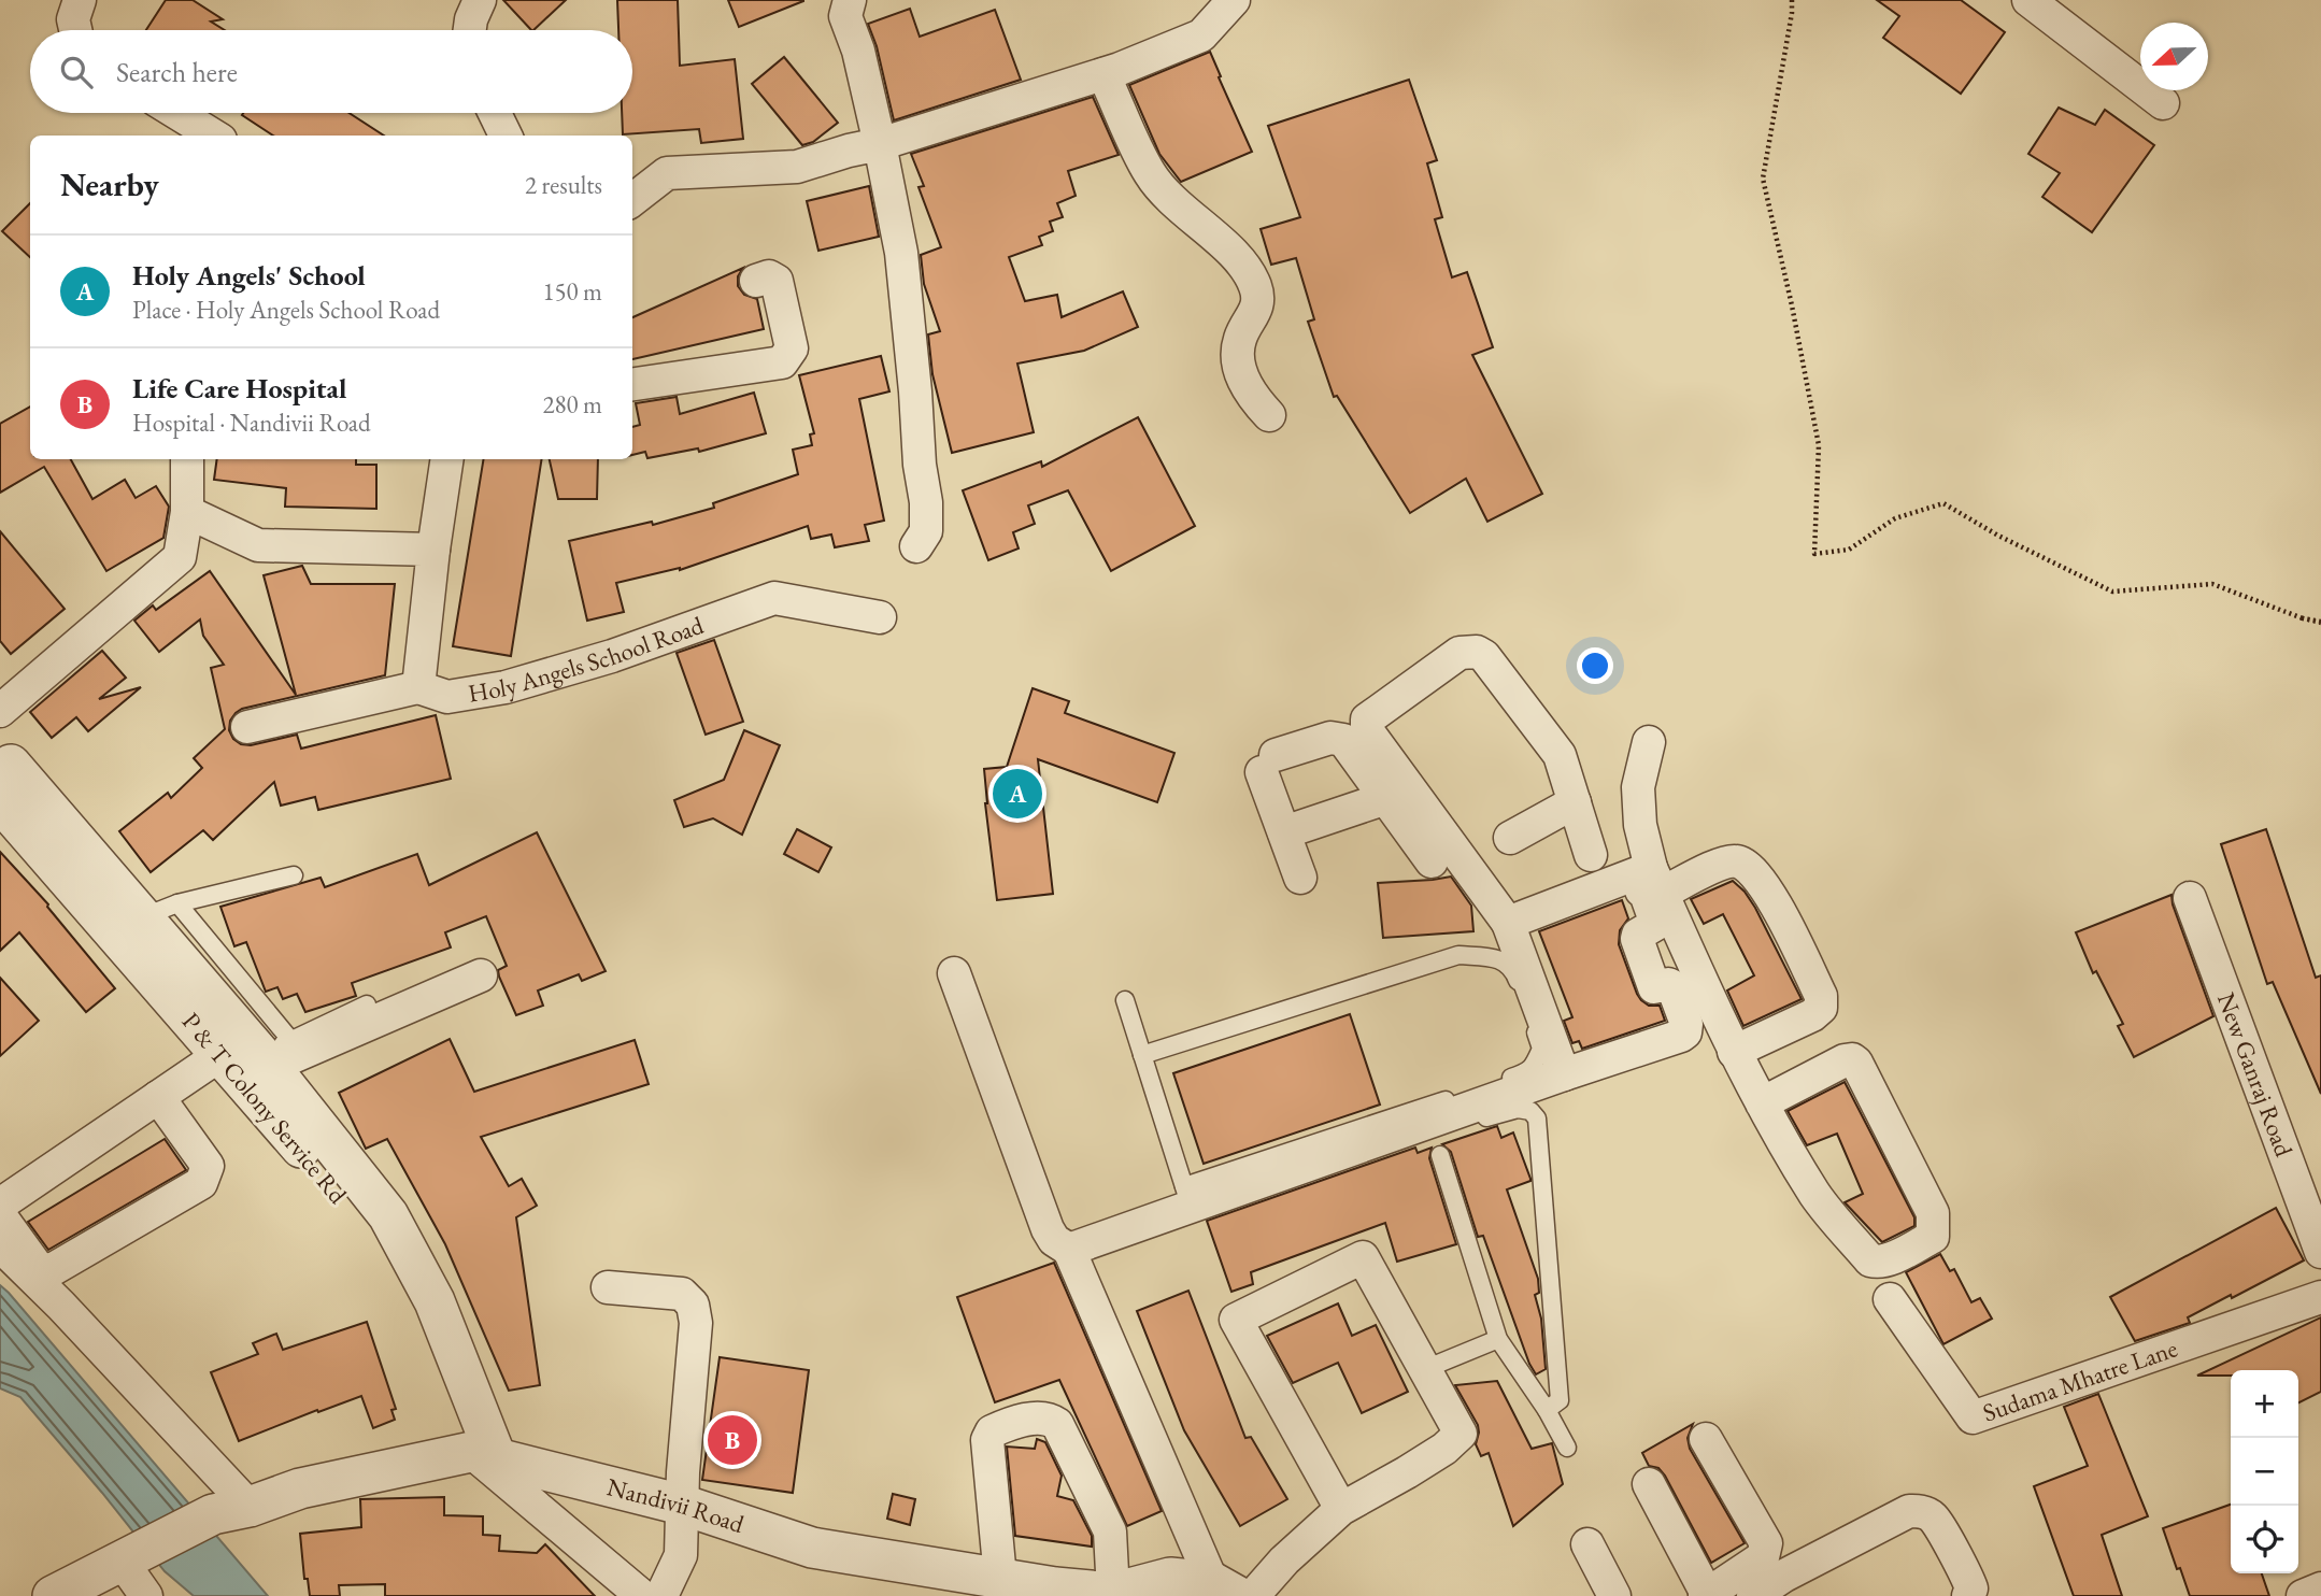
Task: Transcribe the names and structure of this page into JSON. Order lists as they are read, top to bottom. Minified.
{"streets":{"street":["Holy Angels School Road","New Ganraj Road","P & T Colony Service Rd","Sudama Mhatre Lane","Nandivii Road"]},"crossings":[["P & T Colony Service Rd","Nandivii Road"]],"north":"left","page":{"search":"Search here","heading":["Nearby","2 results"],"list":[{"mark":"A","name":"Holy Angels' School","note":"Place · Holy Angels School Road","value":"150 m"},{"mark":"B","name":"Life Care Hospital","note":"Hospital · Nandivii Road","value":"280 m"}],"pins":["A","B"],"map_buttons":["+","−"]}}
